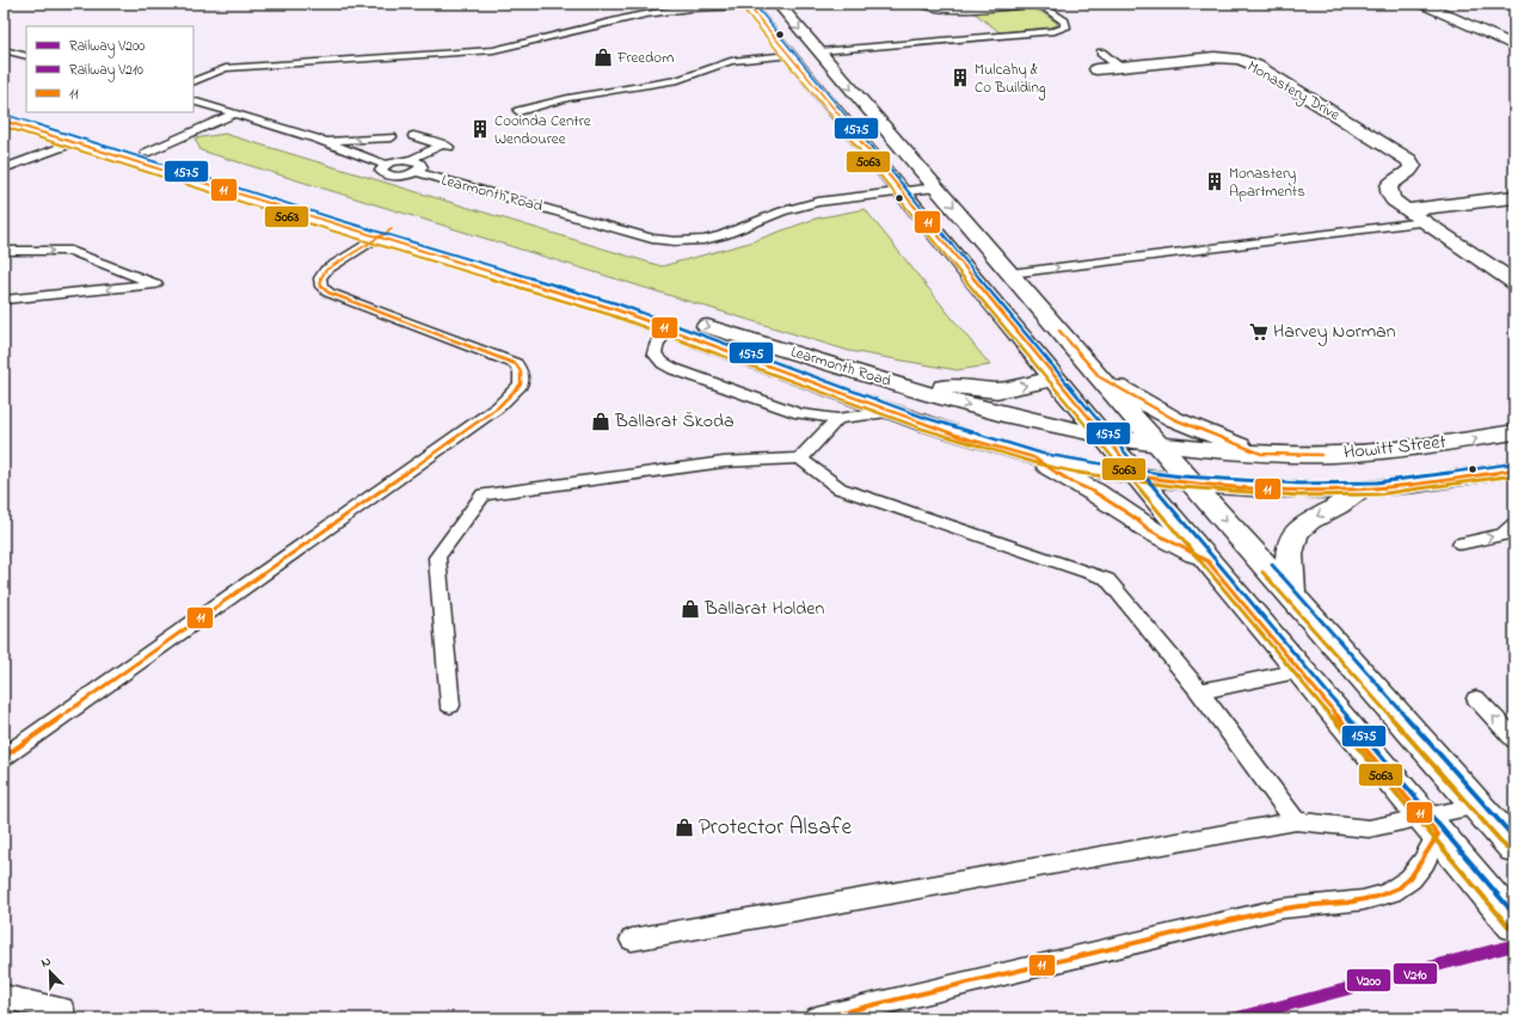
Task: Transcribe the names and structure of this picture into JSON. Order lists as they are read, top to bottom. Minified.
{"streets":{"main road":["Monastery Drive","Learmonth Road","Howitt Street"]},"crossings":[["Learmonth Road","Howitt Street"]],"places":{"shop":["Freedom","Ballarat Škoda","Ballarat Holden","Protector Alsafe"],"building":["Mulcahy & Co Building","Cooinda Centre Wendouree","Monastery Apartments"],"supermarket":["Harvey Norman"]},"lines":["transit line 11","transit line 1575","transit line 5063","rail line V200","rail line V210"],"legend":["Railway V200","Railway V210","11"],"north":"top left"}
